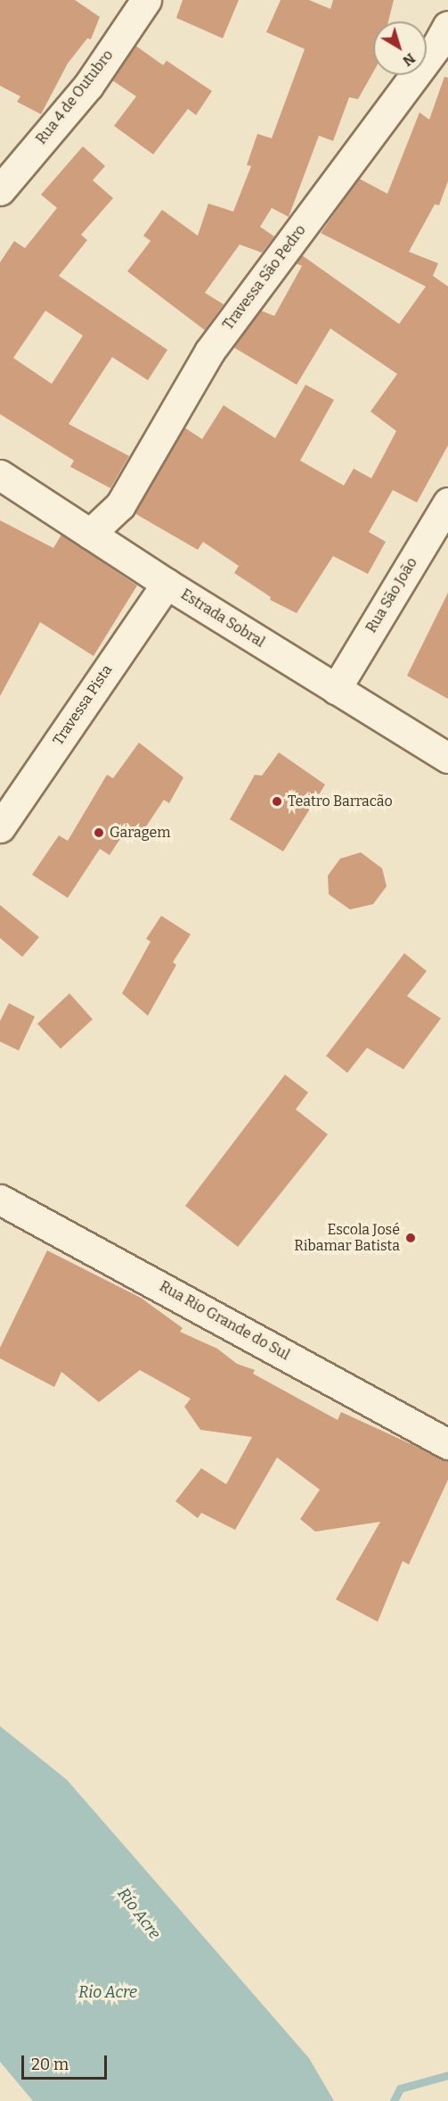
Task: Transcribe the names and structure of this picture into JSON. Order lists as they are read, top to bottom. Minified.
{"streets":{"street":["Rua 4 de Outubro","Travessa São Pedro","Rua São João","Estrada Sobral","Travessa Pista","Rua Rio Grande do Sul"]},"crossings":[["Travessa São Pedro","Estrada Sobral"],["Rua São João","Estrada Sobral"],["Estrada Sobral","Travessa Pista"]],"water":["Río Acre","Rio Acre"],"places":["Teatro Barracão","Garagem","Escola José Ribamar Batista"],"scale_bar":"20 m","north":"bottom right"}
